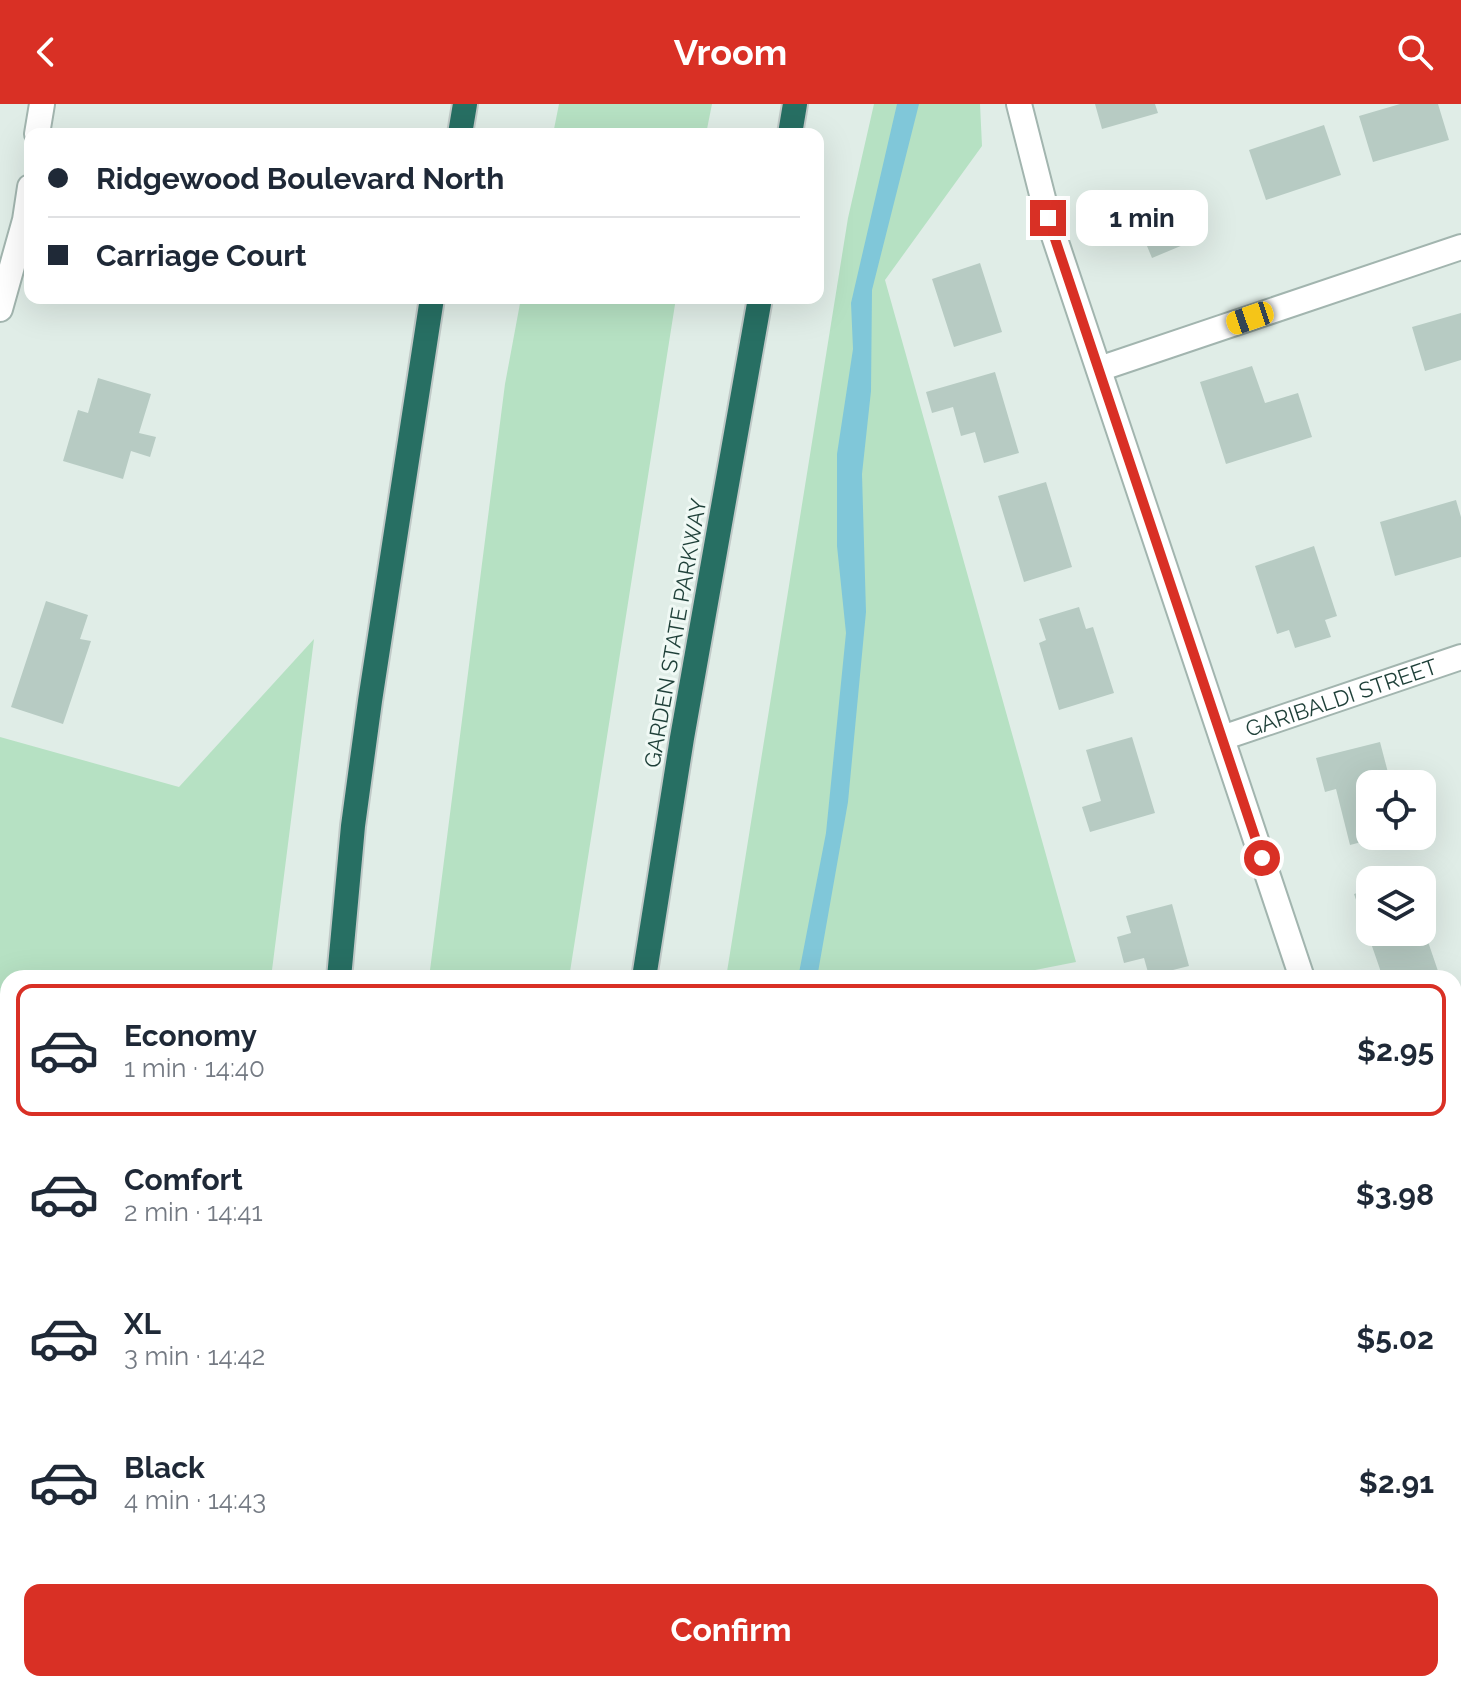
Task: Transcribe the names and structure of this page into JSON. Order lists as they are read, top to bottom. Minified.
{"streets":{"highway":["GARDEN STATE PARKWAY"],"street":["GARIBALDI STREET"]},"page":{"header":"Vroom","banner":["Ridgewood Boulevard North","Carriage Court"],"bubble":"1 min","list":[{"name":"Economy","note":"1 min · 14:40","value":"$2.95"},{"name":"Comfort","note":"2 min · 14:41","value":"$3.98"},{"name":"XL","note":"3 min · 14:42","value":"$5.02"},{"name":"Black","note":"4 min · 14:43","value":"$2.91"}],"buttons":"Confirm"}}
